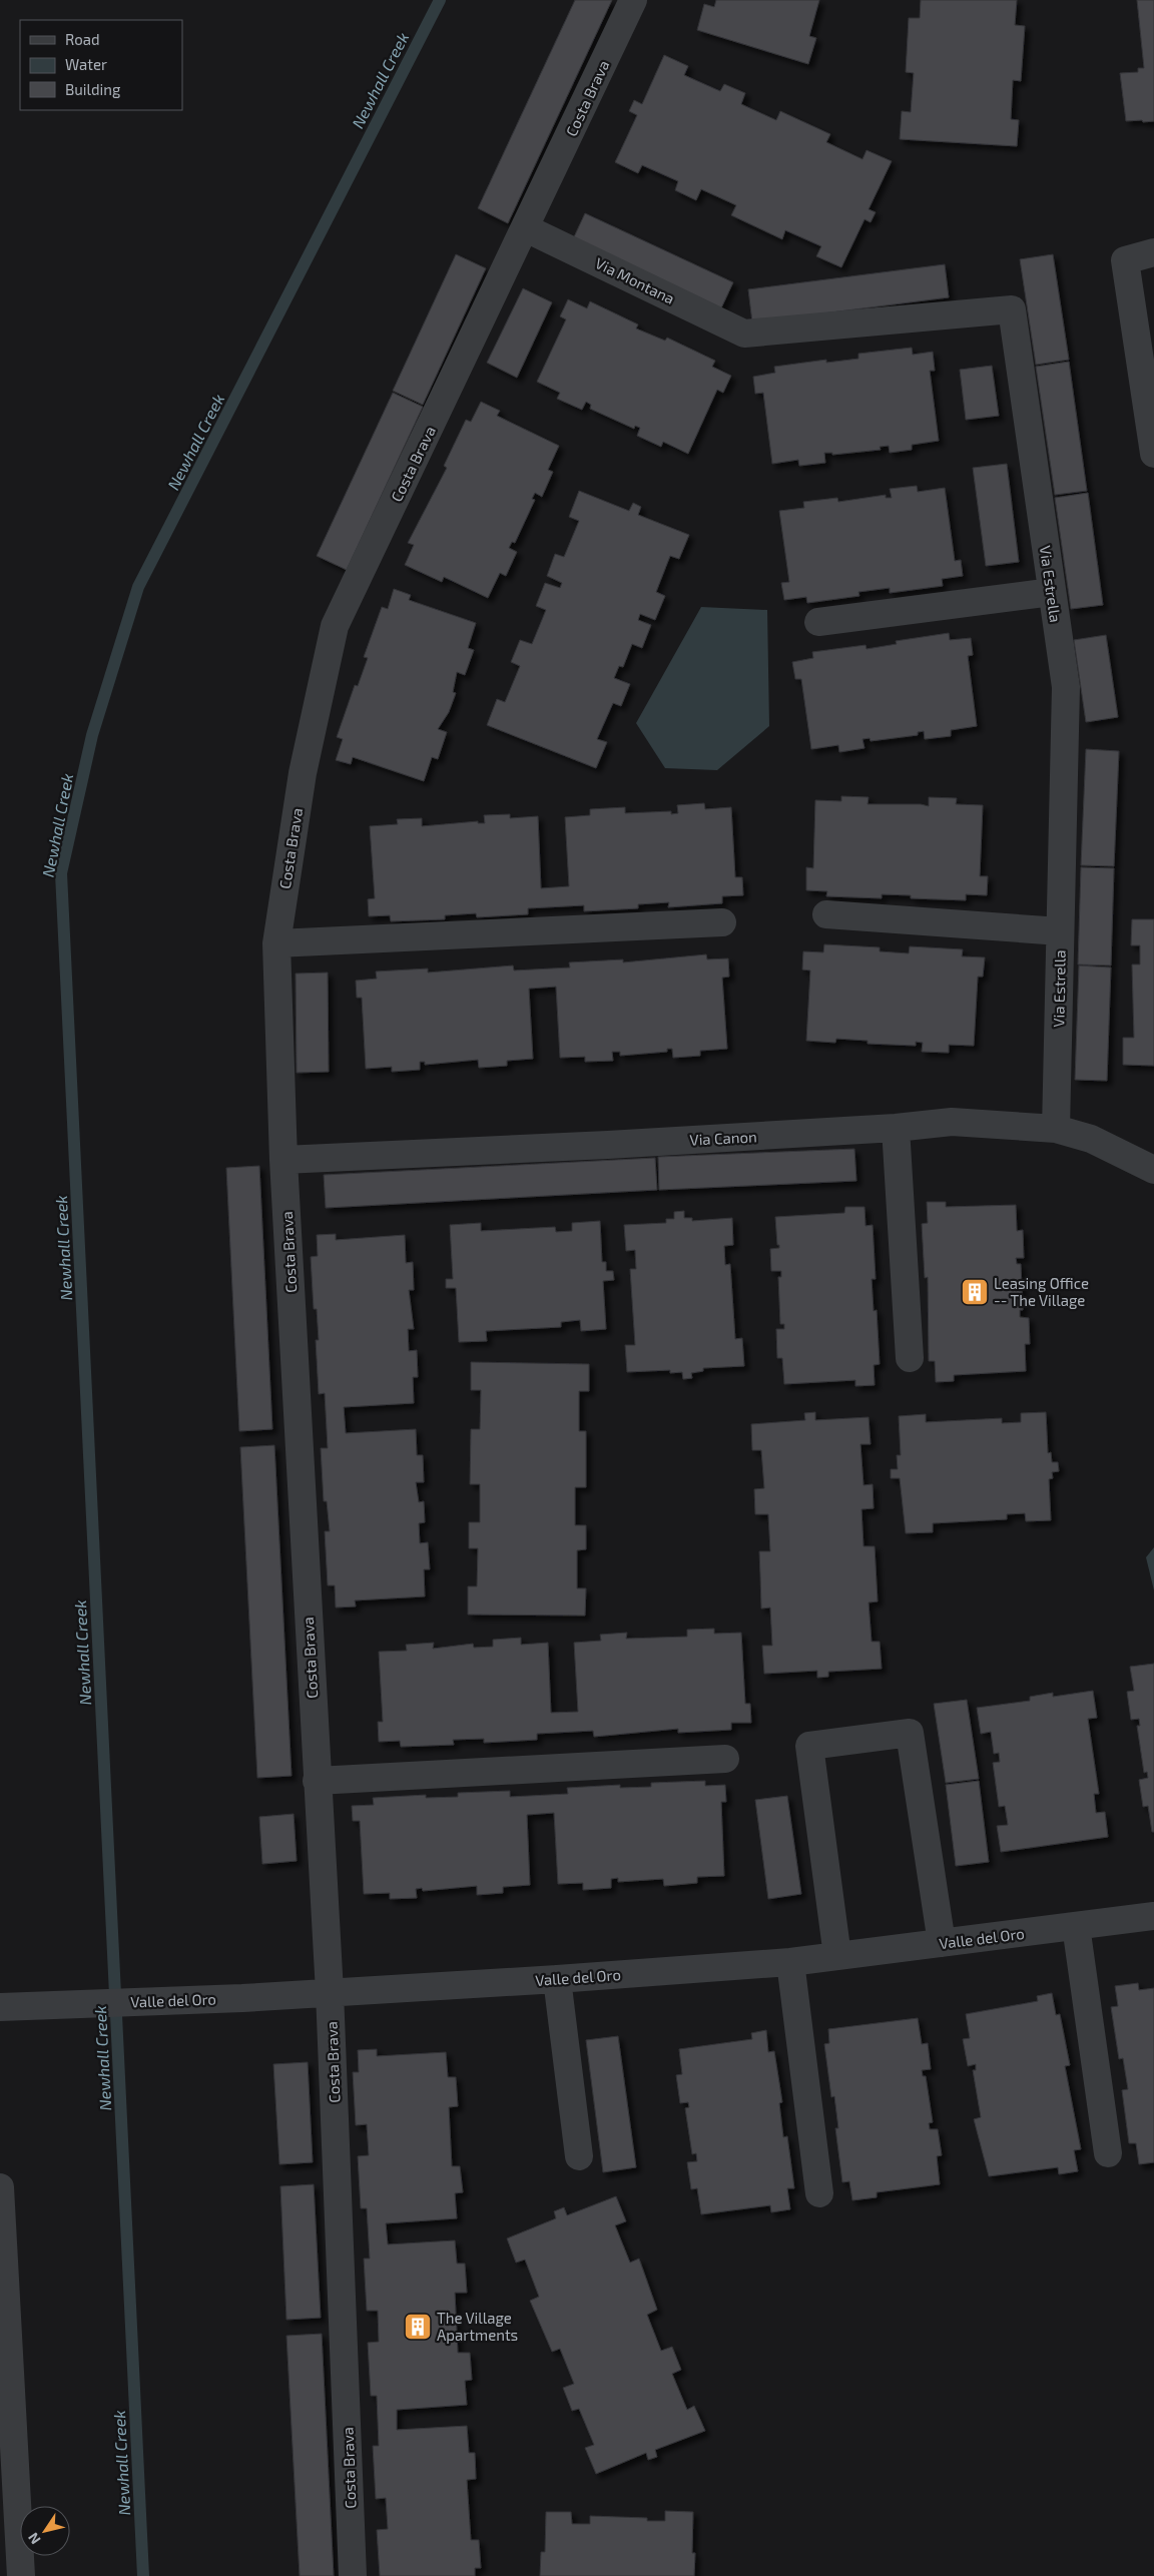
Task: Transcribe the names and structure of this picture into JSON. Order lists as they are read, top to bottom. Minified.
{"streets":{"street":["Costa Brava","Via Montana","Via Estrella","Via Canon","Valle del Oro"]},"crossings":[["Costa Brava","Via Montana"],["Costa Brava","Via Canon"],["Costa Brava","Valle del Oro"],["Via Montana","Via Estrella"],["Via Estrella","Via Canon"]],"water":["Newhall Creek"],"places":{"building":["Leasing Office -- The Village","The Village Apartments"]},"legend":["Road","Water","Building"],"north":"bottom left"}
